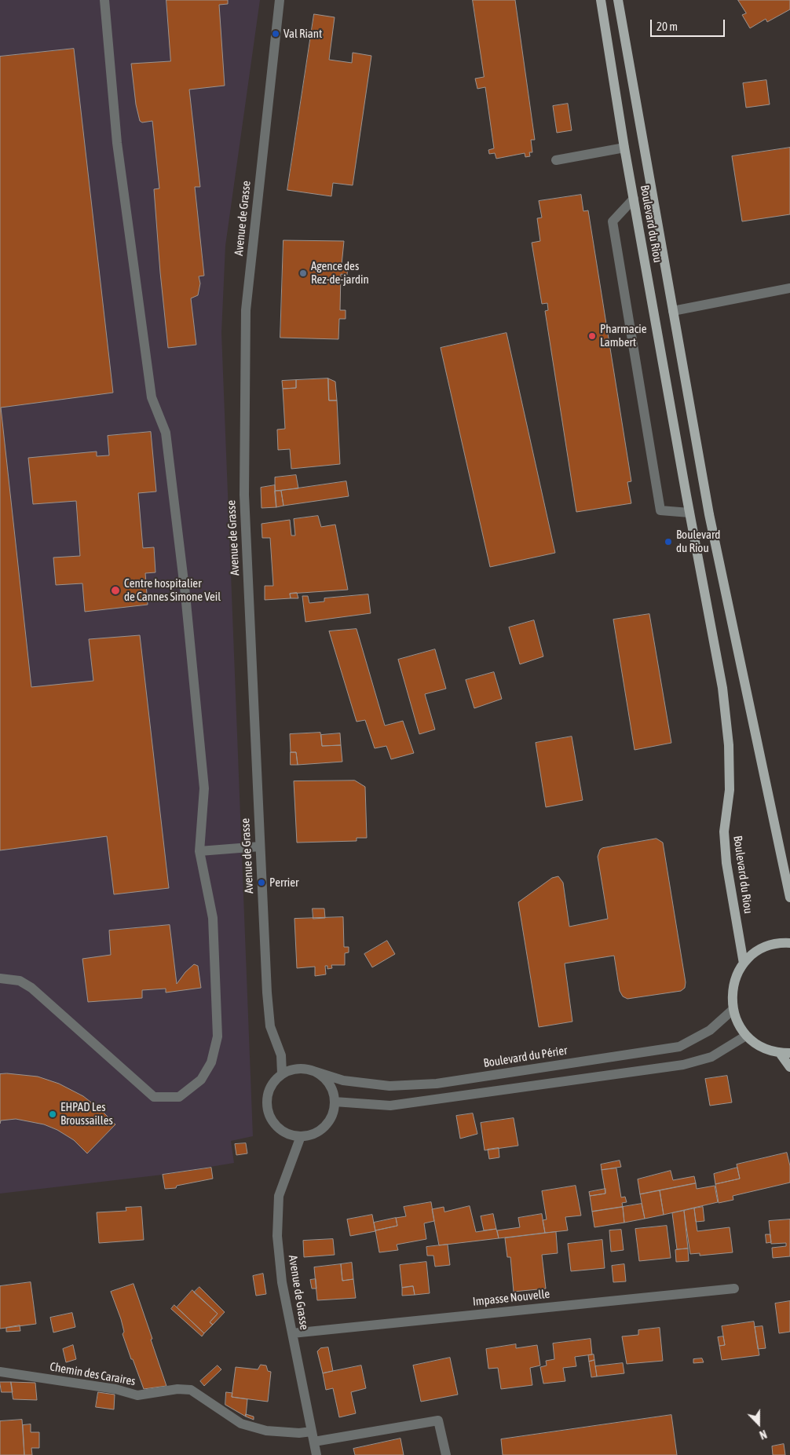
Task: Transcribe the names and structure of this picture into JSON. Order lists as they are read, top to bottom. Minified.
{"streets":{"main road":["Boulevard du Riou"],"street":["Avenue de Grasse","Boulevard du Périer","Impasse Nouvelle","Chemin des Caraires"]},"crossings":[["Avenue de Grasse","Boulevard du Périer"],["Avenue de Grasse","Impasse Nouvelle"],["Avenue de Grasse","Chemin des Caraires"]],"places":["Val Riant","Agence des Rez-de-jardin","Pharmacie Lambert","Boulevard du Riou","Centre hospitalier de Cannes Simone Veil","Perrier","EHPAD Les Broussailles"],"scale_bar":"20 m","north":"bottom"}
